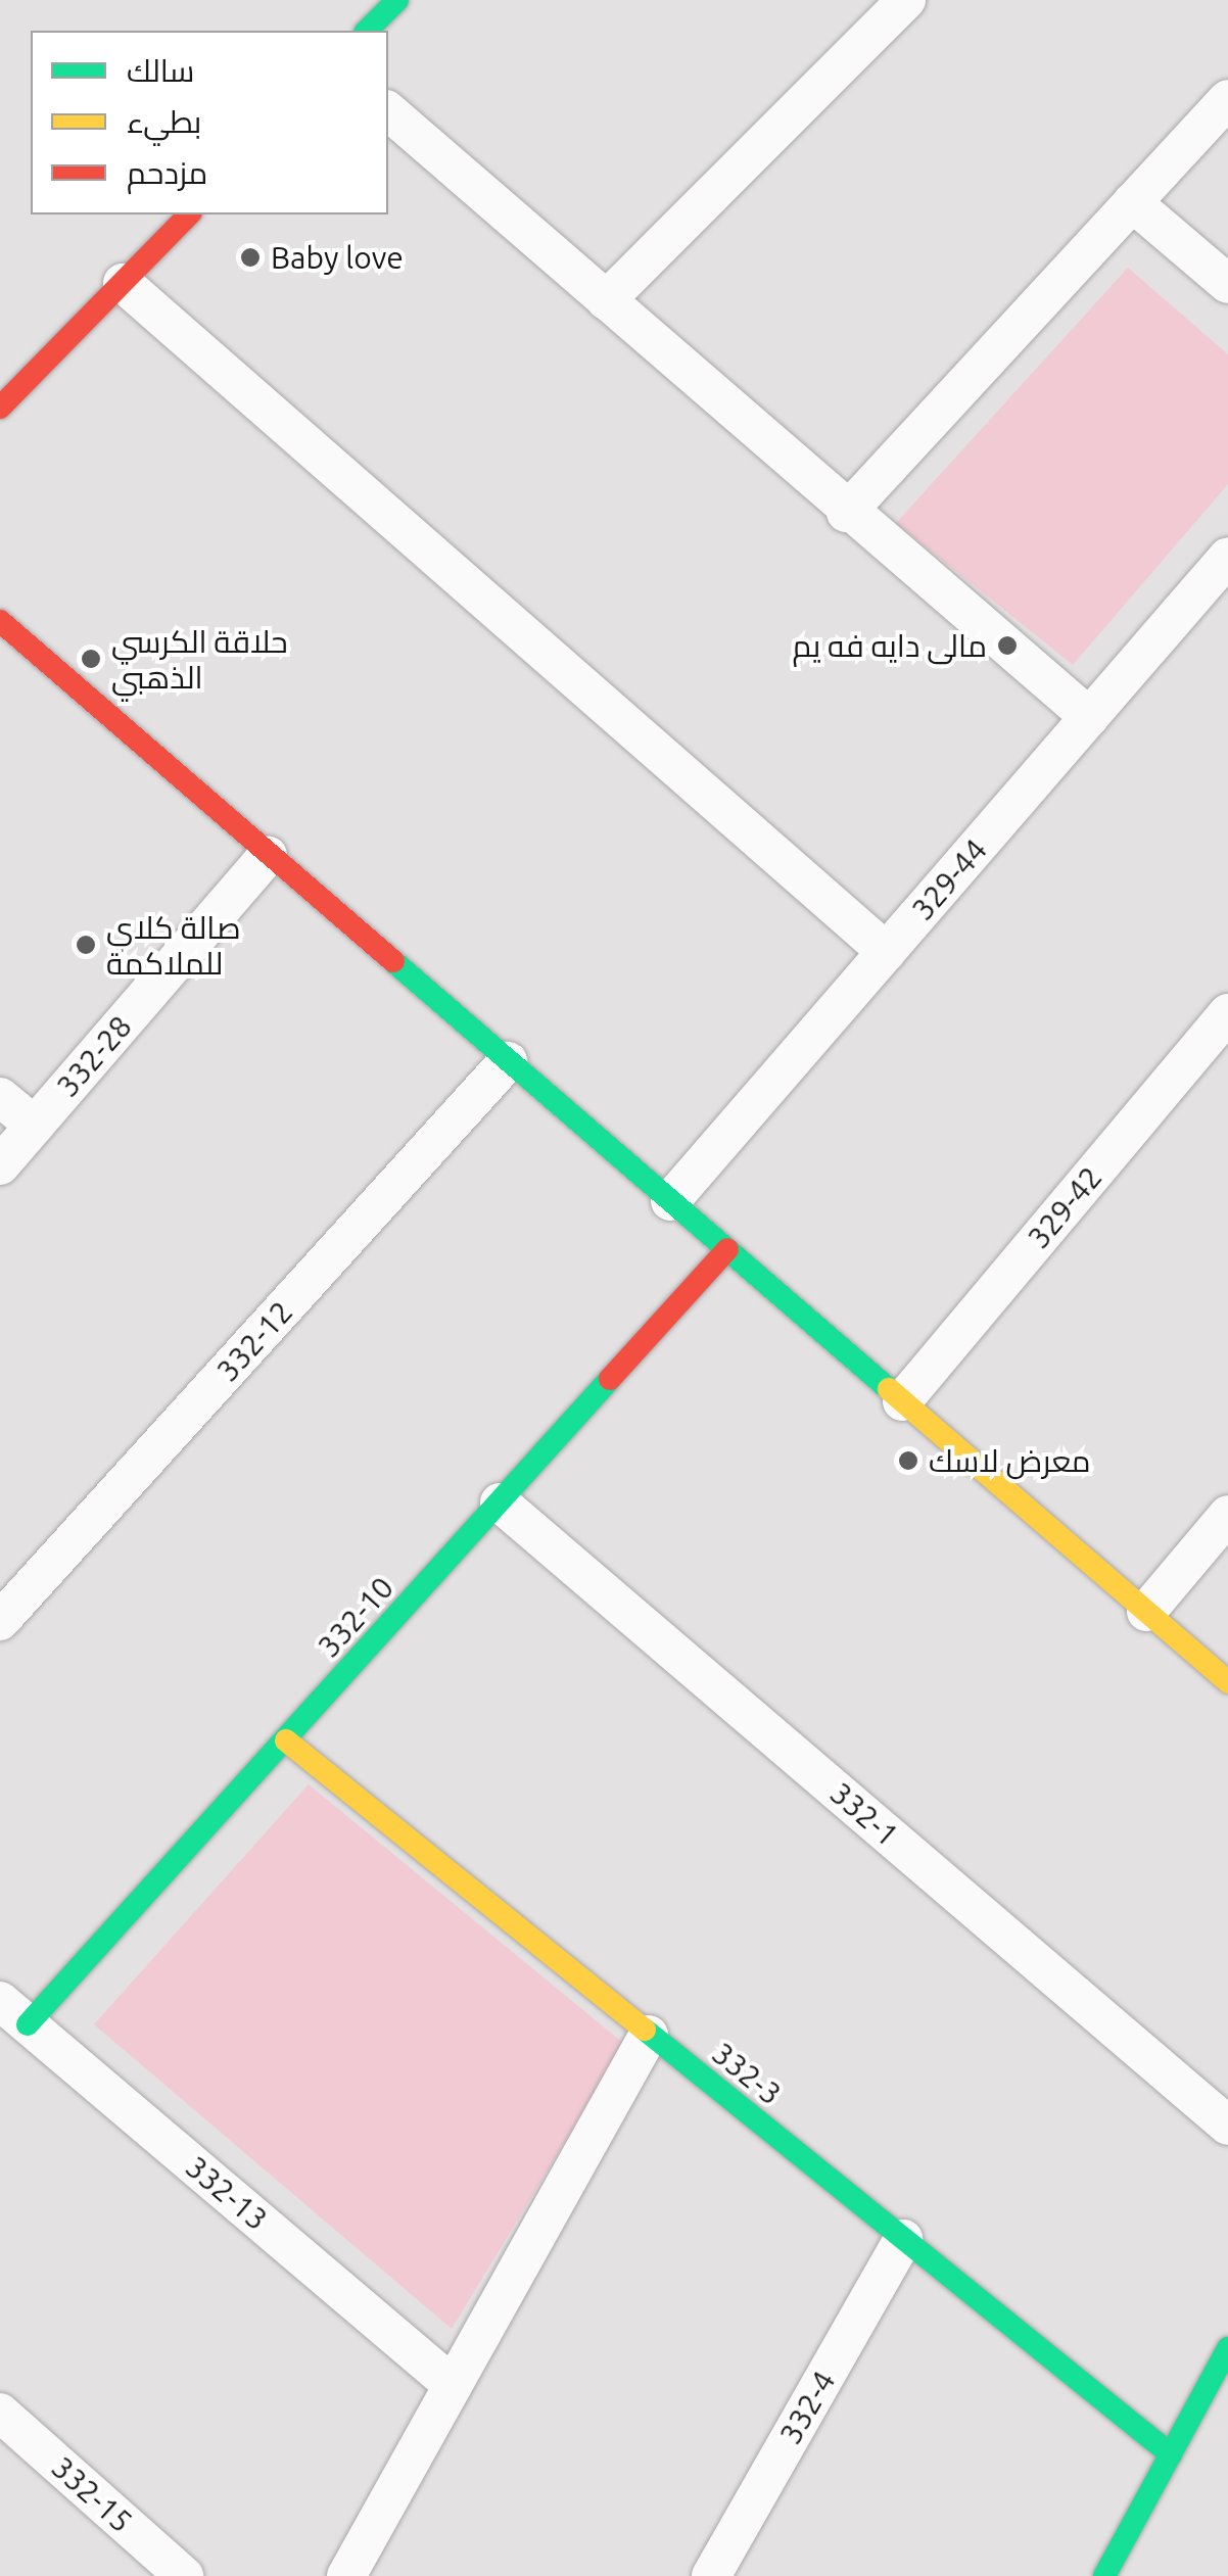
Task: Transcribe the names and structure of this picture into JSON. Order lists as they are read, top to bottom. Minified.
{"streets":{"street":["329-44","332-28","329-42","332-12","332-10","332-1","332-3","332-13","332-4","332-15"]},"crossings":[["332-10","332-1"],["332-10","332-3"],["332-10","332-13"],["332-3","332-4"]],"places":["Baby love","مالى دايه فه يم","حلاقة الكرسي الذهبي","صالة كلاي للملاكمة","معرض لاسك"],"legend":["سالك","بطيء","مزدحم"]}
